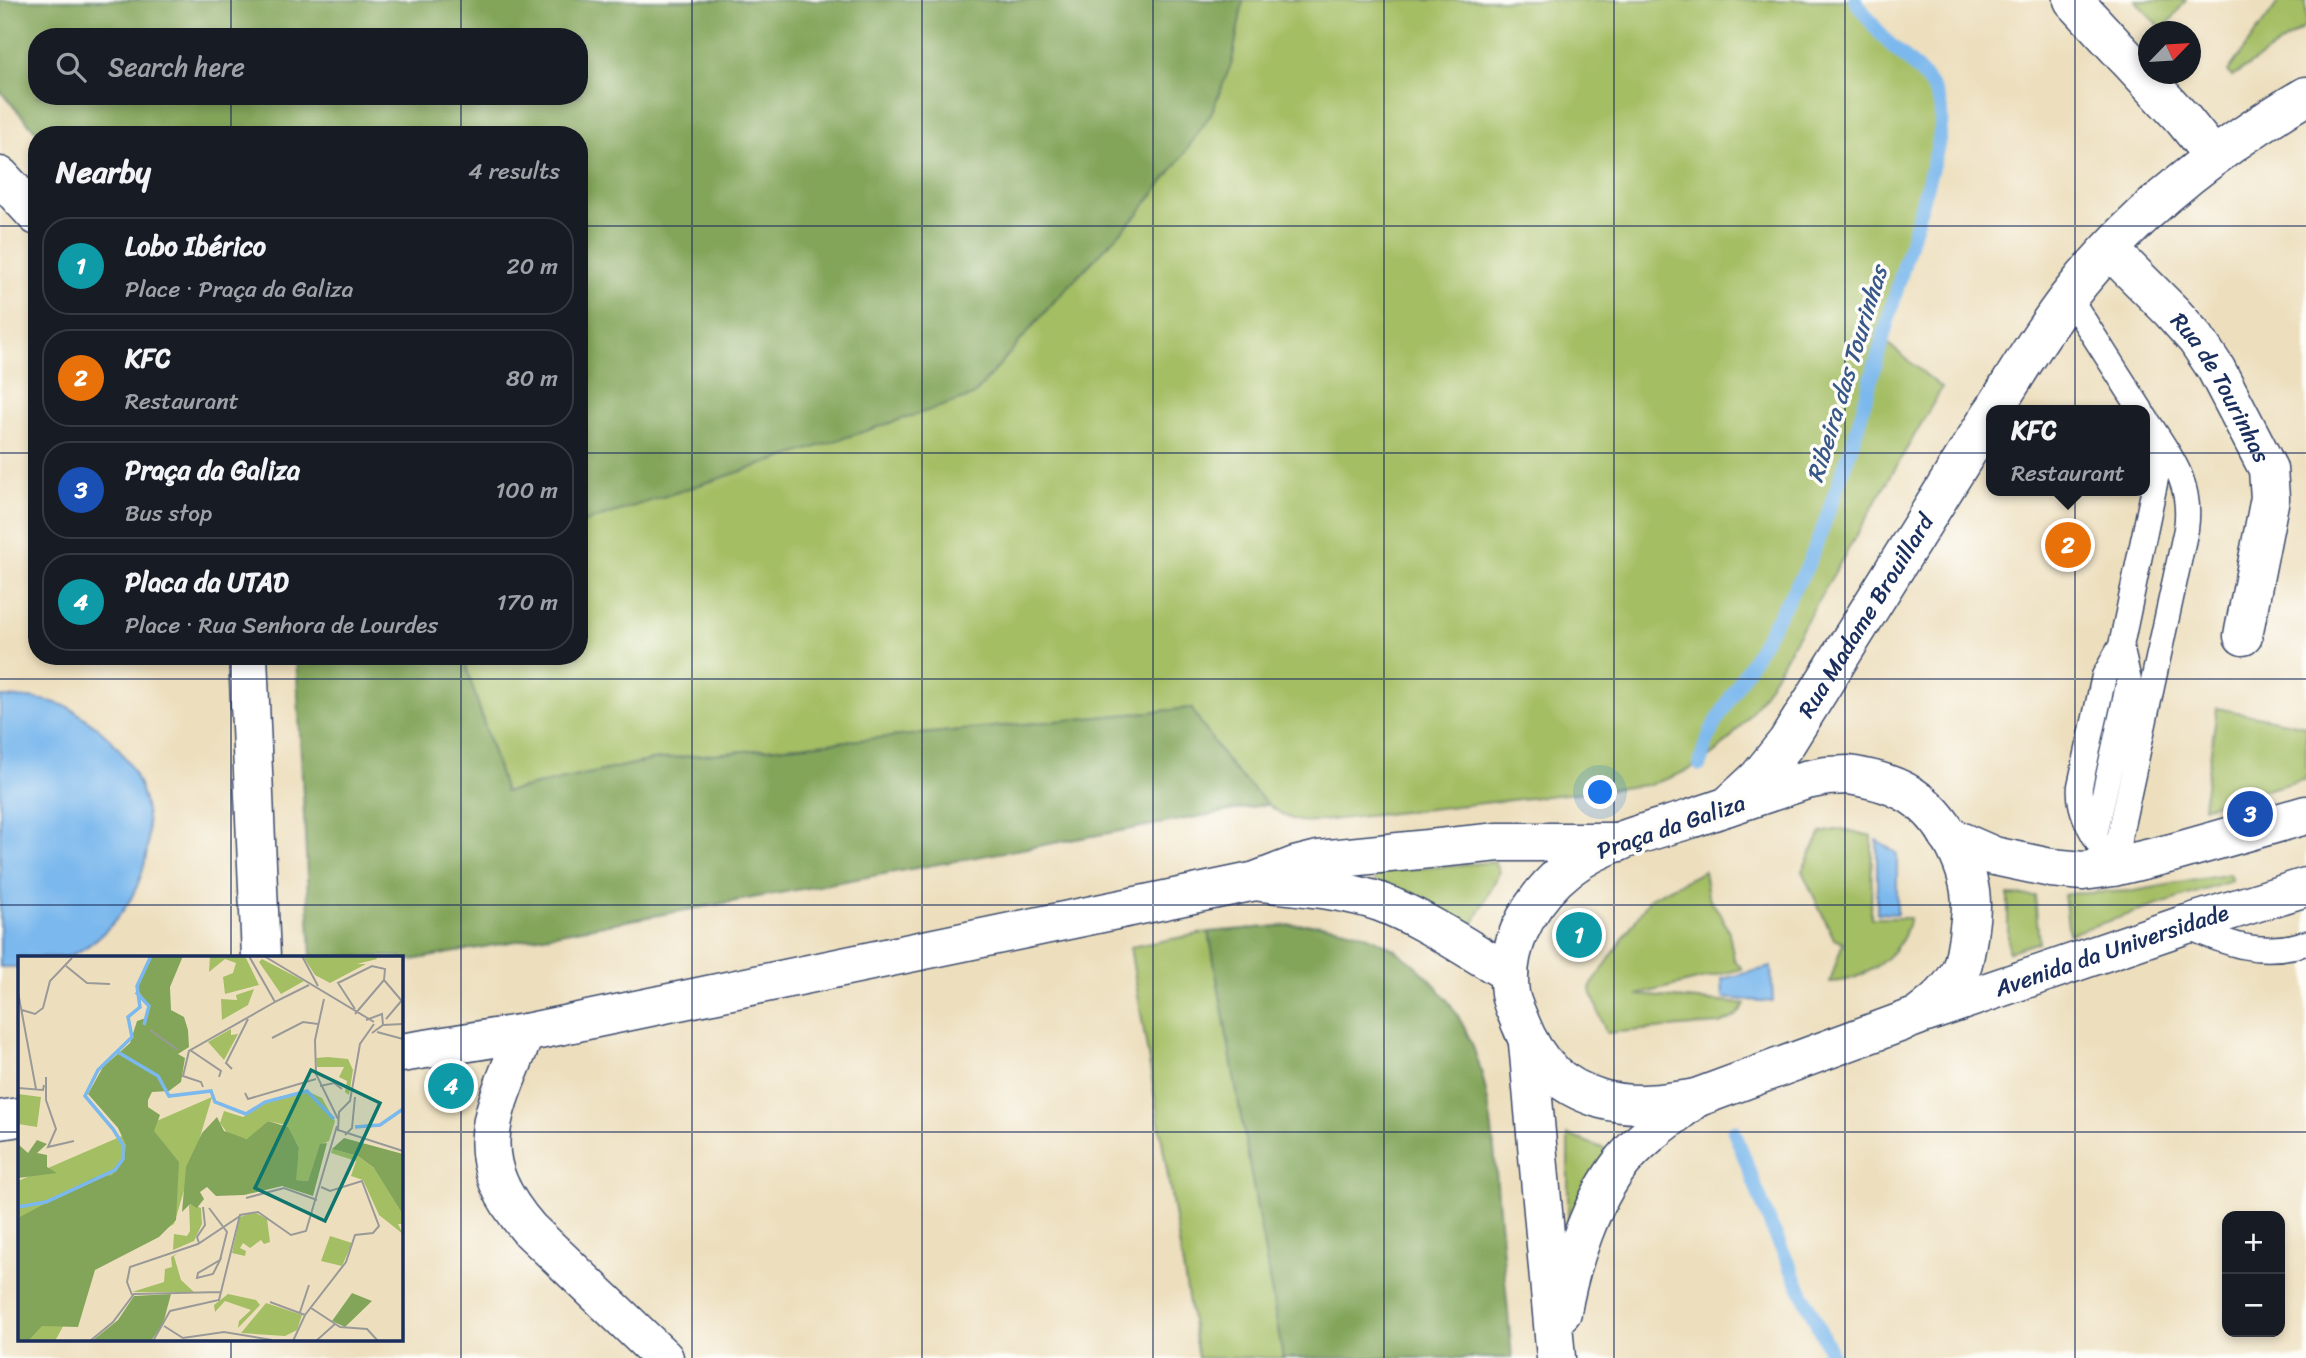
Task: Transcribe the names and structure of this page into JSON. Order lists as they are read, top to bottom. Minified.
{"streets":{"main road":["Rua de Tourinhas","Rua Madame Brouillard","Praça da Galiza","Avenida da Universidade"]},"crossings":[["Rua de Tourinhas","Rua Madame Brouillard"],["Rua Madame Brouillard","Praça da Galiza"],["Praça da Galiza","Avenida da Universidade"]],"water":["Ribeira das Tourinhas"],"north":"top right","page":{"search":"Search here","heading":["Nearby","4 results"],"list":[{"mark":"1","name":"Lobo Ibérico","note":"Place · Praça da Galiza","value":"20 m"},{"mark":"2","name":"KFC","note":"Restaurant","value":"80 m"},{"mark":"3","name":"Praça da Galiza","note":"Bus stop","value":"100 m"},{"mark":"4","name":"Placa da UTAD","note":"Place · Rua Senhora de Lourdes","value":"170 m"}],"popup":["KFC","Restaurant"],"pins":["2","3","1","4"],"map_buttons":["+","−"]}}
